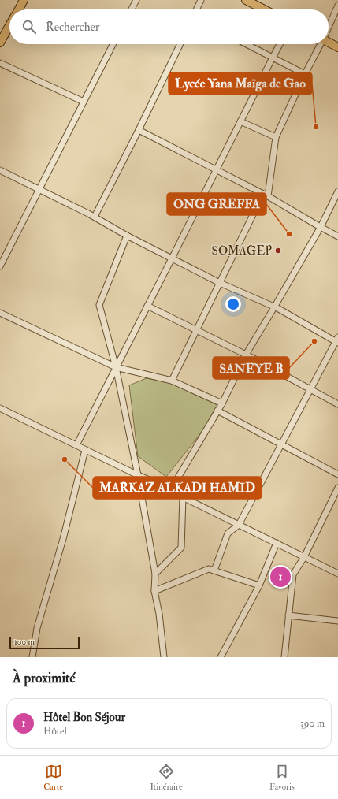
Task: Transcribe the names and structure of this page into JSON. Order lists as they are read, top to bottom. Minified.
{"places":["Lycée Yana Maïga de Gao","ONG GREFFA","SOMAGEP","SANEYE B","MARKAZ ALKADI HAMID"],"scale_bar":"100 m","page":{"search":"Rechercher","pins":"1","scale":"100 m","heading":"À proximité","list":[{"mark":"1","name":"Hôtel Bon Séjour","note":"Hôtel","value":"390 m"}],"nav":["Carte","Itinéraire","Favoris"]}}
